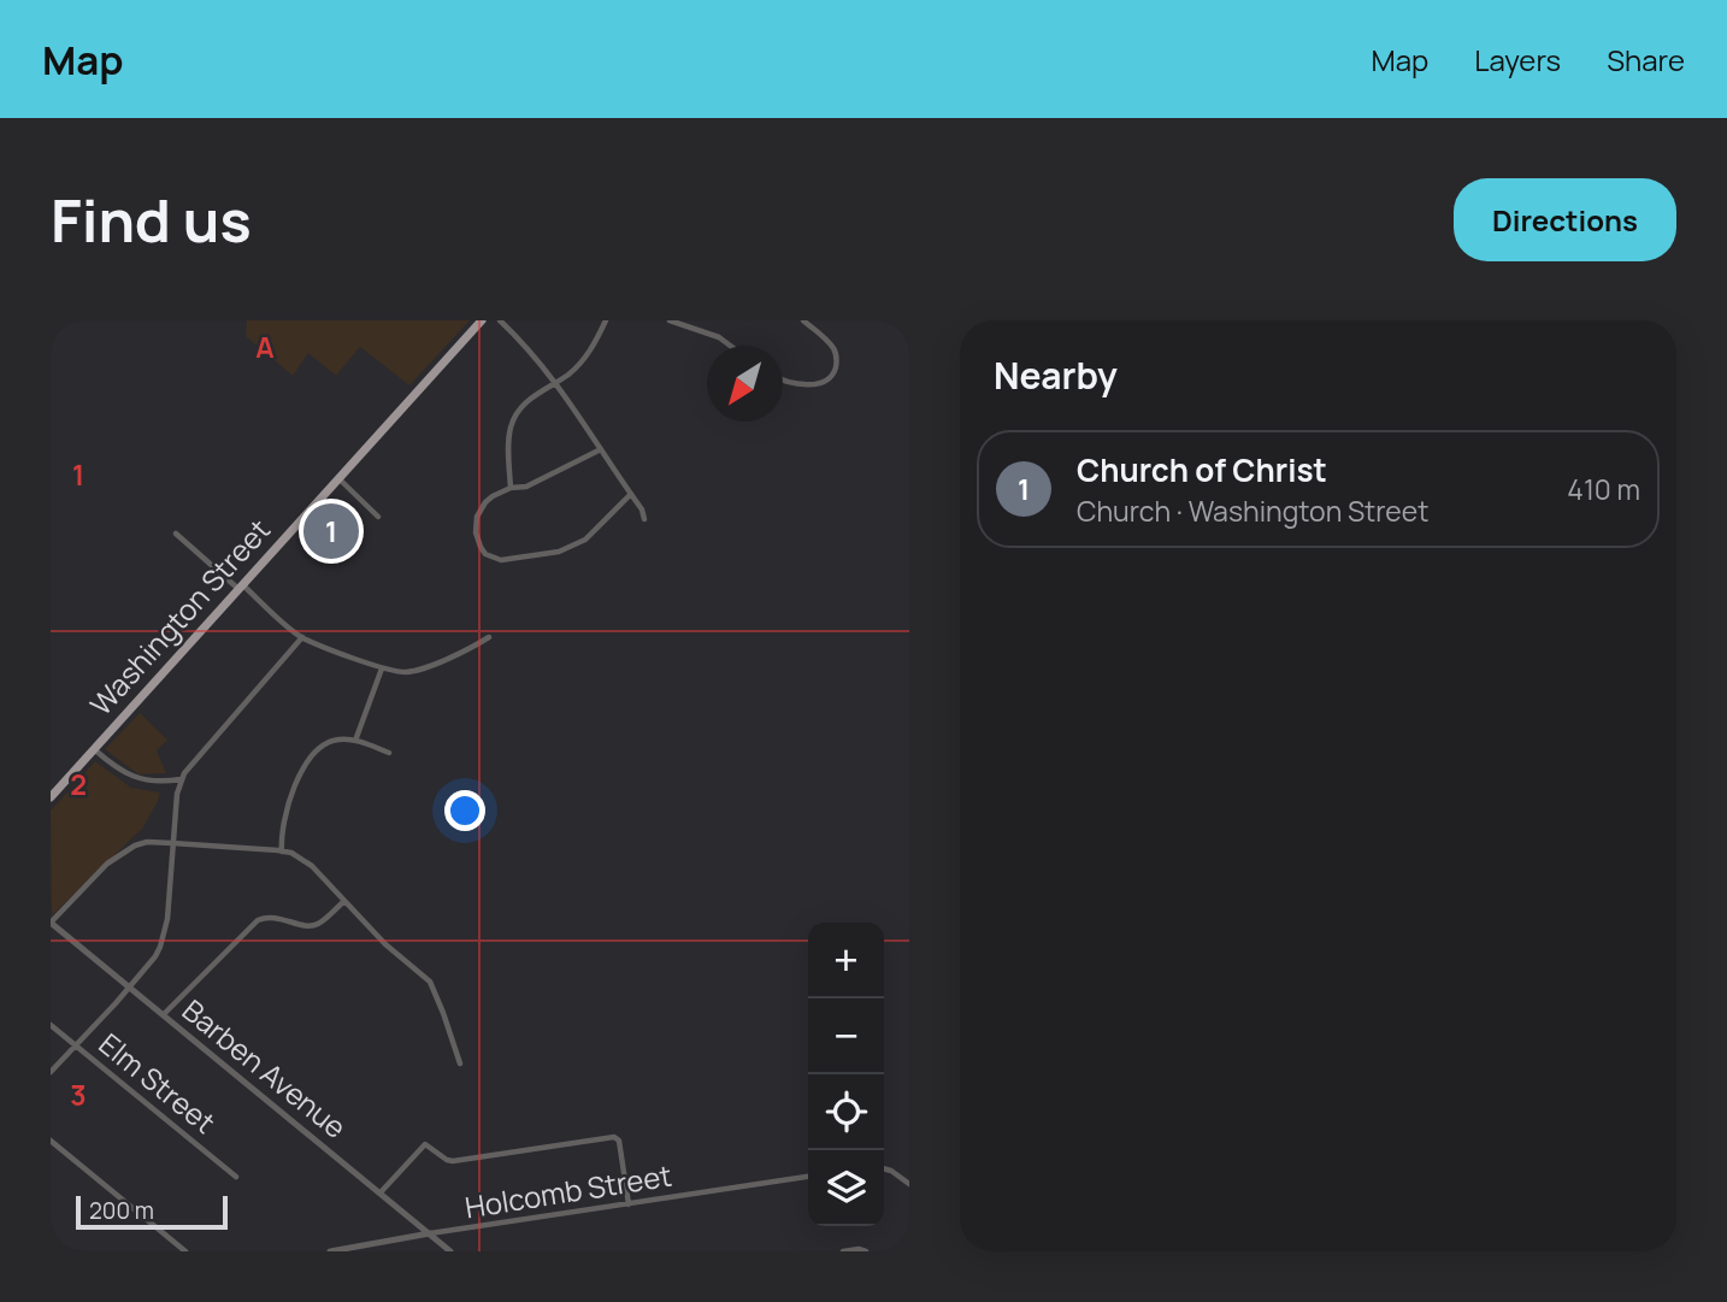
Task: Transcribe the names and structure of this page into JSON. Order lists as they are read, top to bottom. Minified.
{"streets":{"main road":["Washington Street"],"street":["Barben Avenue","Elm Street","Holcomb Street"]},"crossings":[["Barben Avenue","Holcomb Street"]],"scale_bar":"200 m","north":"bottom left","page":{"header":"Map","nav":["Map","Layers","Share"],"buttons":"Directions","title":"Find us","heading":"Nearby","list":[{"mark":"1","name":"Church of Christ","note":"Church · Washington Street","value":"410 m"}],"pins":"1","map_buttons":["+","−"],"scale":"200 m"},"grid":{"columns":["A"],"rows":["1","2","3"]}}
